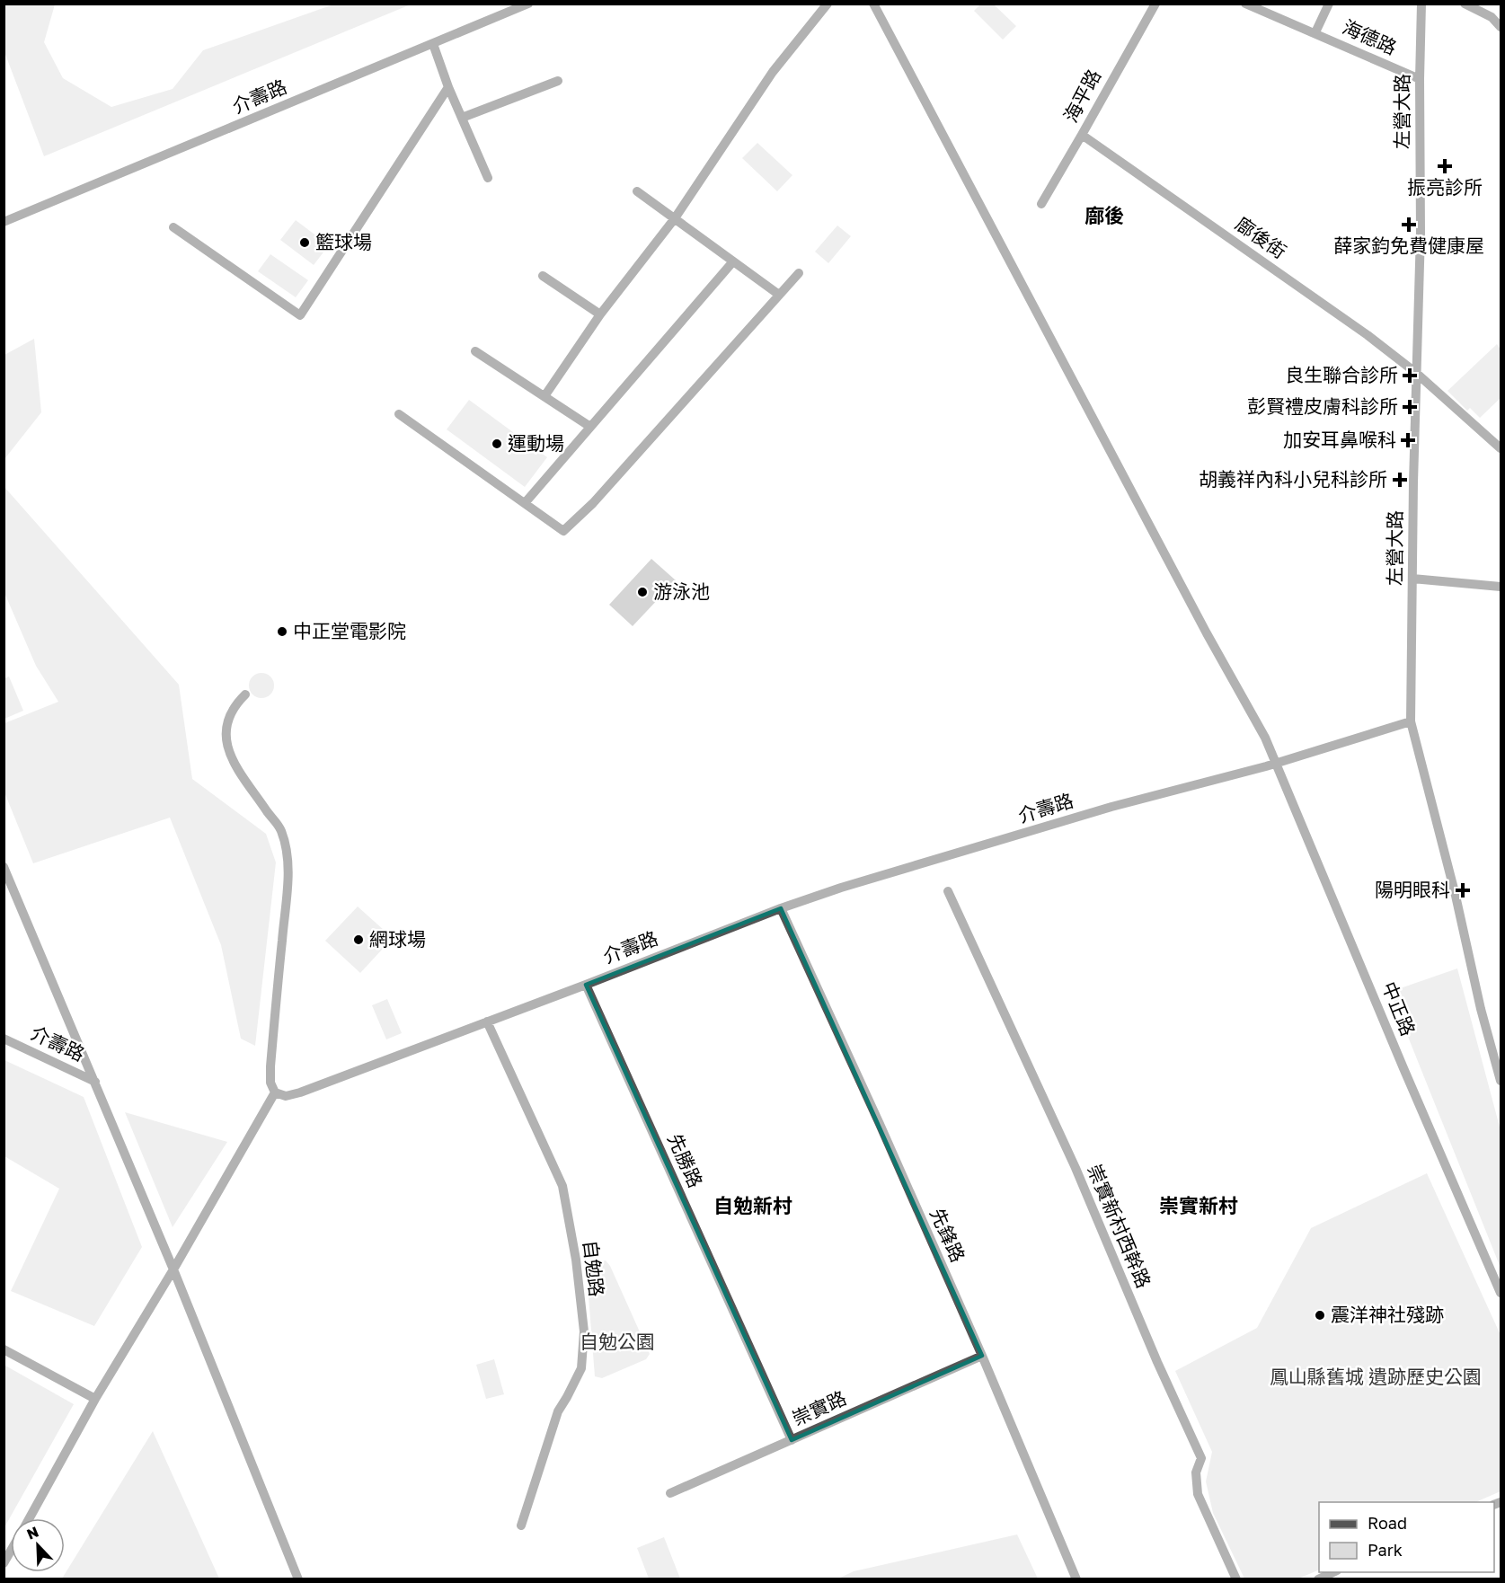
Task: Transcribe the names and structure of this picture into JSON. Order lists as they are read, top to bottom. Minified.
{"streets":{"street":["海德路","海平路","介壽路","左營大路","廍後街","中正路","先勝路","崇實新村西幹路","先鋒路","自勉路","崇實路"]},"crossings":[["海德路","左營大路"],["海平路","廍後街"],["介壽路","左營大路"],["介壽路","中正路"],["介壽路","先勝路"],["介壽路","先鋒路"],["介壽路","自勉路"],["左營大路","廍後街"],["先勝路","崇實路"],["先鋒路","崇實路"]],"districts":["廍後","自勉新村","崇實新村"],"parks":["自勉公園","鳳山縣舊城 遺跡歷史公園"],"places":{"health":["振亮診所","薛家鈞免費健康屋","良生聯合診所","彭賢禮皮膚科診所","加安耳鼻喉科","胡義祥內科小兒科診所","陽明眼科"],"other":["籃球場","運動場","游泳池","中正堂電影院","網球場","震洋神社殘跡"]},"legend":["Road","Park"],"north":"top left"}
